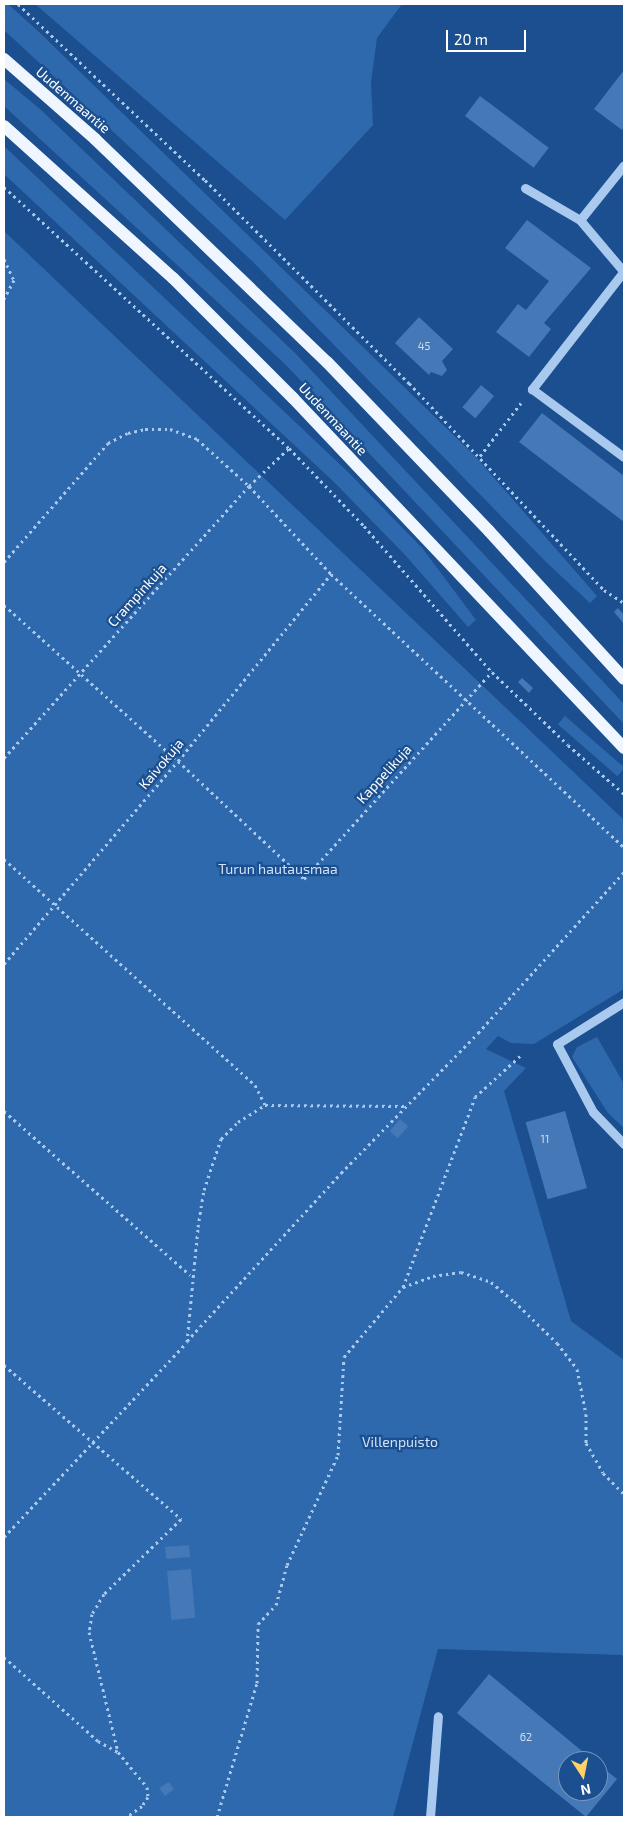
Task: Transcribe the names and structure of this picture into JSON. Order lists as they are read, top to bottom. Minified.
{"streets":{"main road":["Uudenmaantie"],"path":["Crampinkuja","Kaivokuja","Kappelikuja"]},"crossings":[["Kaivokuja","Kappelikuja"]],"parks":["Turun hautausmaa","Villenpuisto"],"house_numbers":["45","11","62"],"scale_bar":"20 m","north":"bottom"}
